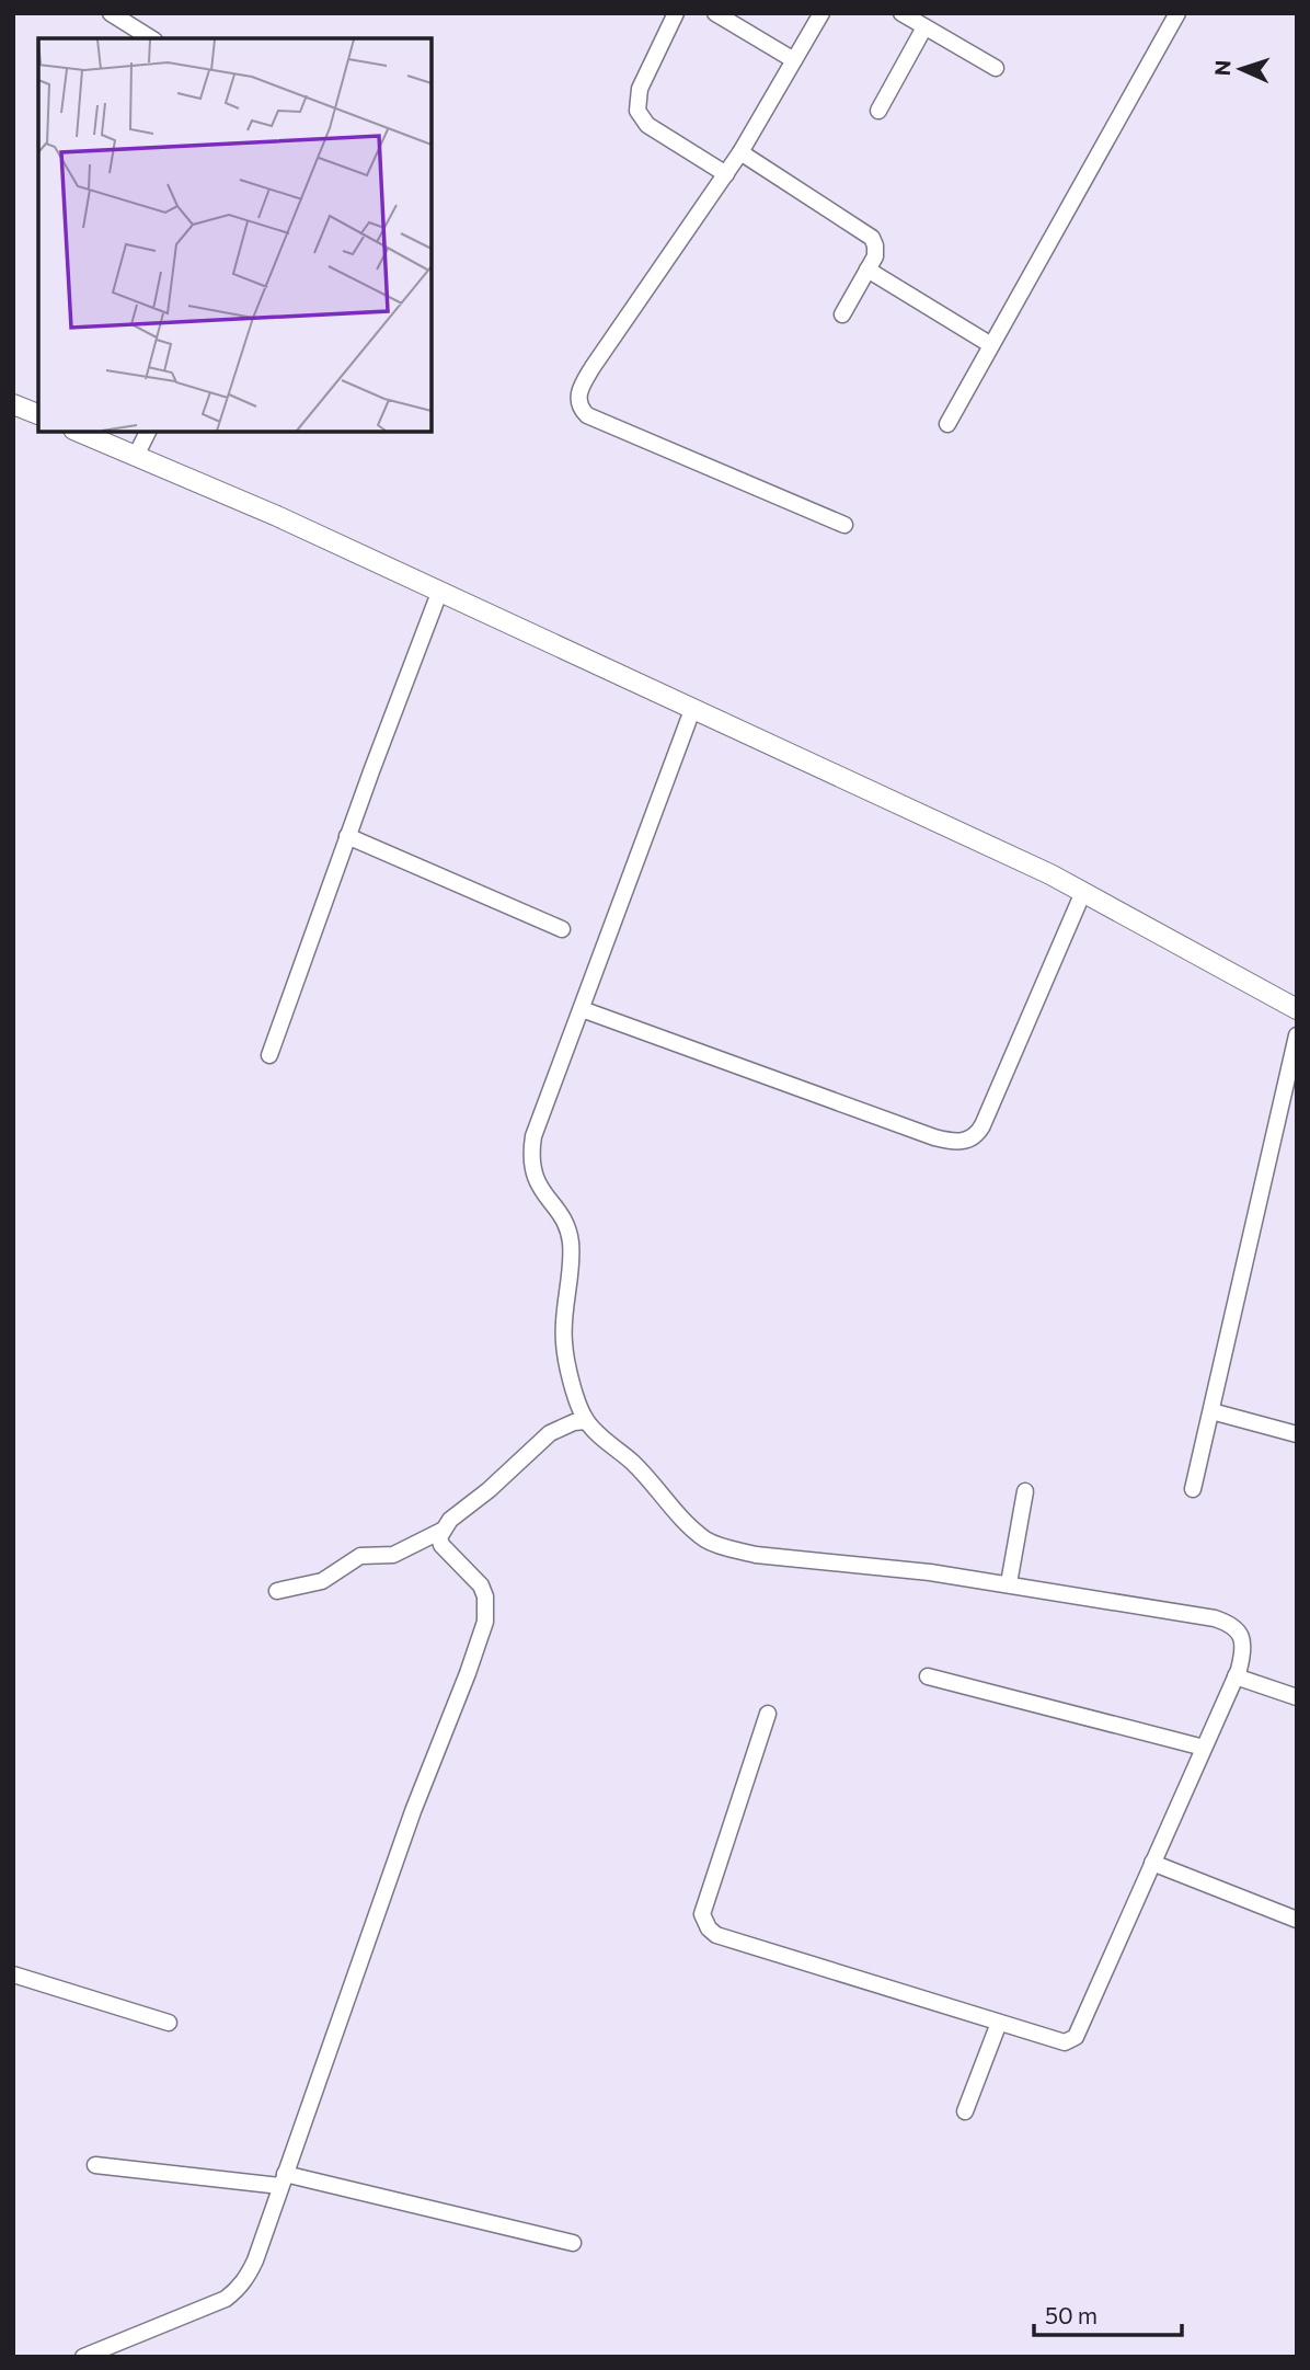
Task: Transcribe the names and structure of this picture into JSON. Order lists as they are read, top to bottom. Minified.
{"scale_bar":"50 m","north":"left"}
